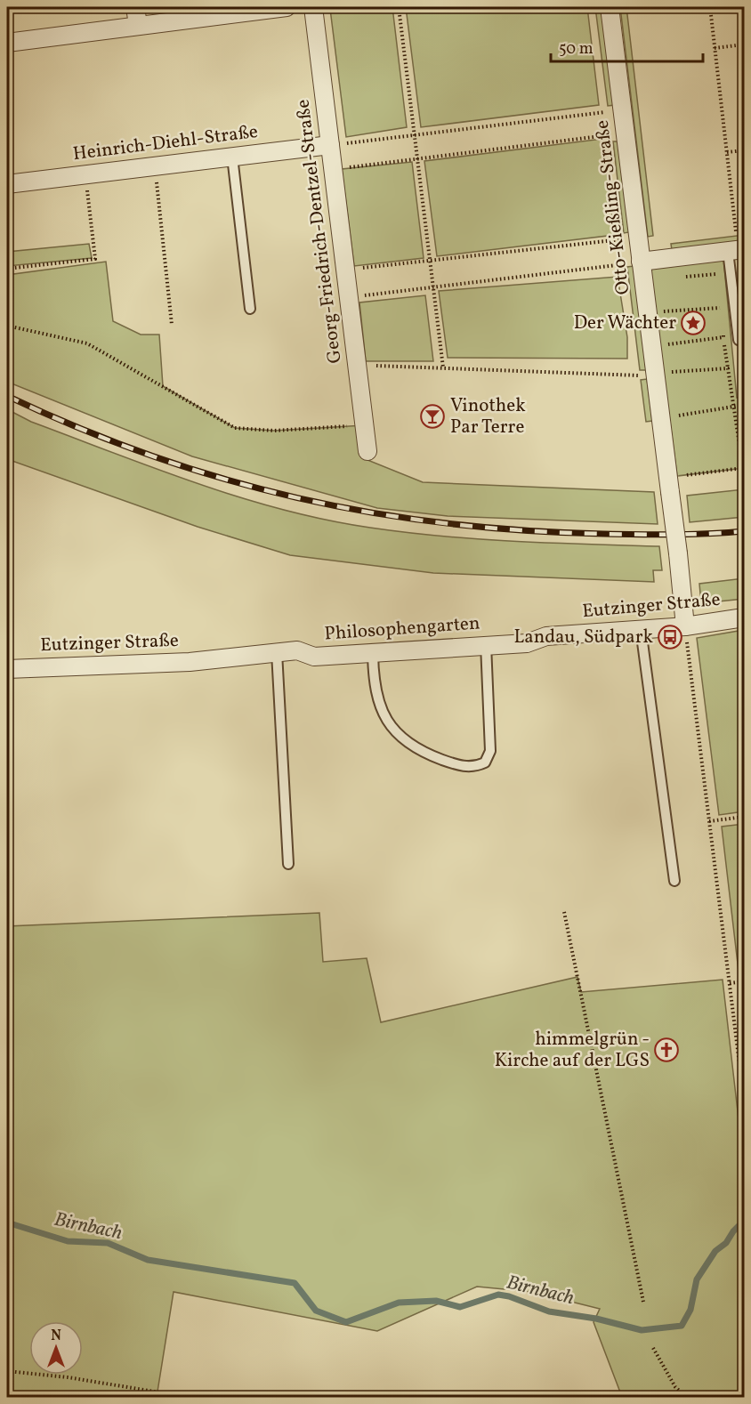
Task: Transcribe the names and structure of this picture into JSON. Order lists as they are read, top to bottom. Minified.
{"streets":{"street":["Heinrich-Diehl-Straße","Otto-Kießling-Straße","Georg-Friedrich-Dentzel-Straße","Eutzinger Straße","Philosophengarten"]},"crossings":[["Heinrich-Diehl-Straße","Georg-Friedrich-Dentzel-Straße"],["Otto-Kießling-Straße","Eutzinger Straße"],["Eutzinger Straße","Philosophengarten"]],"water":["Birnbach"],"places":{"place":["Der Wächter"],"bar":["Vinothek Par Terre"],"bus stop":["Landau, Südpark"],"church":["himmelgrün - Kirche auf der LGS"]},"scale_bar":"50 m","north":"top"}
